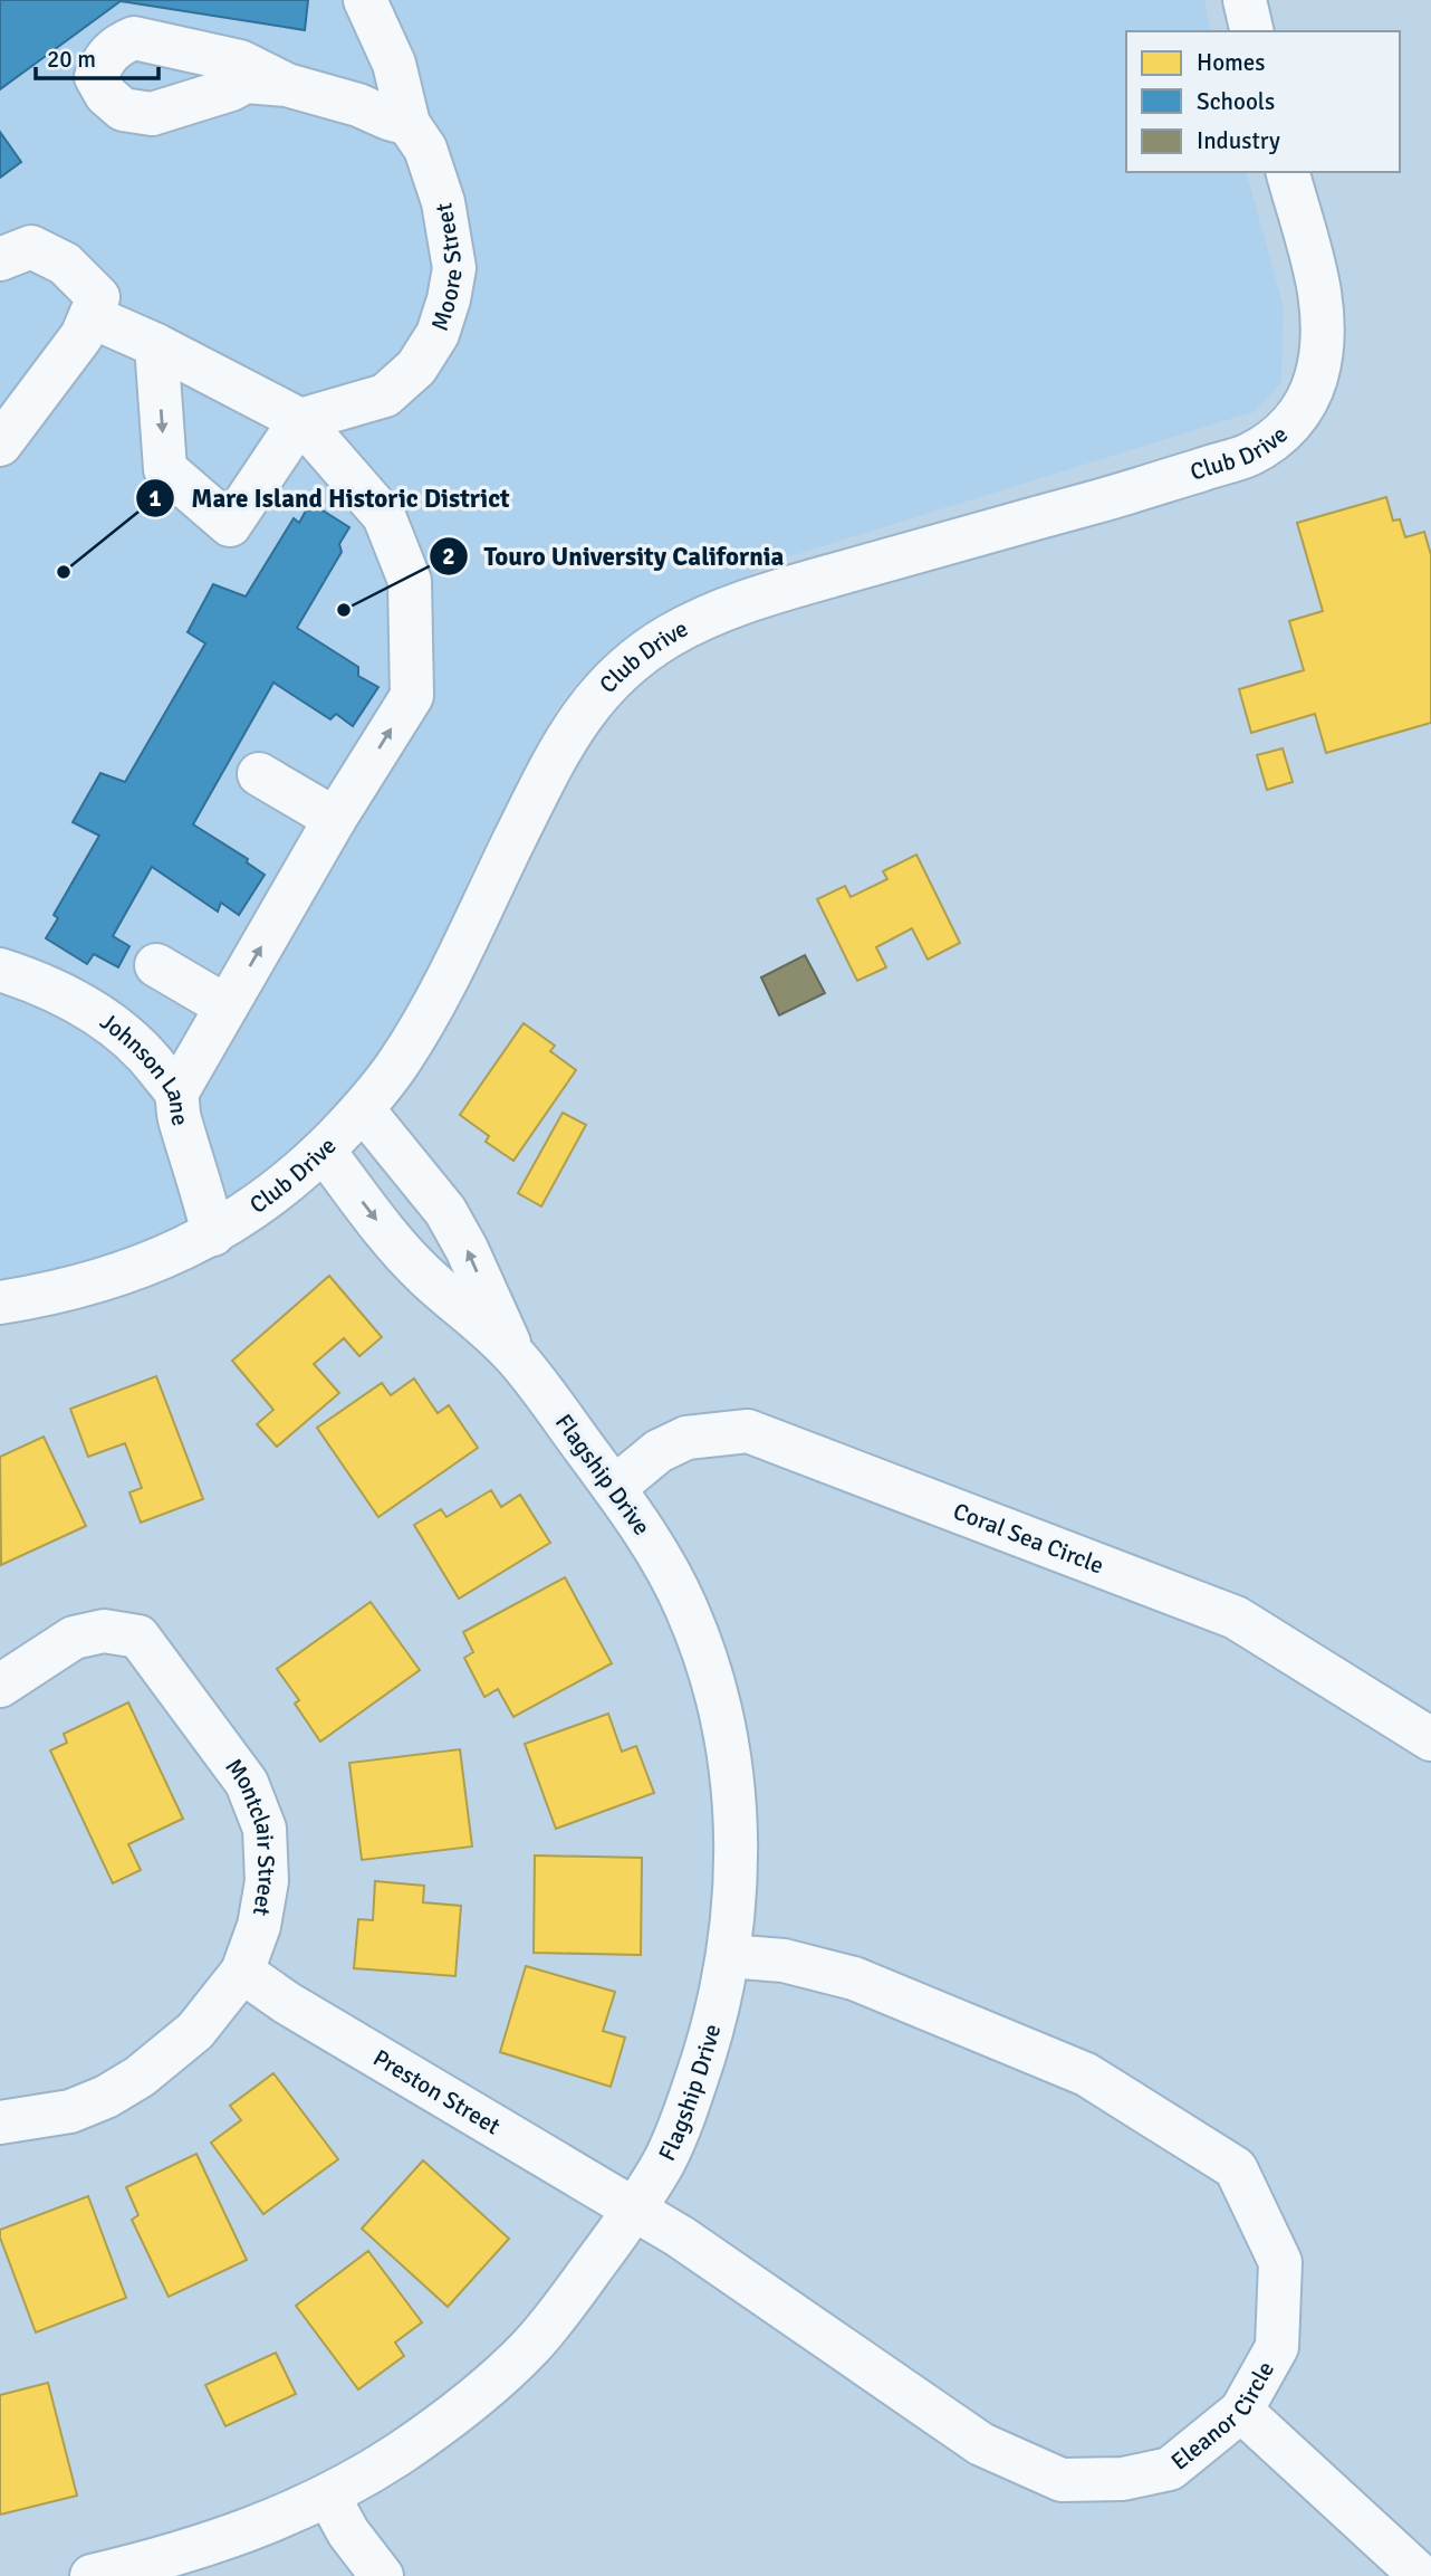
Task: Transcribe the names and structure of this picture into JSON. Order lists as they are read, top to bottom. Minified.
{"streets":{"street":["Moore Street","Club Drive","Johnson Lane","Flagship Drive","Coral Sea Circle","Montclair Street","Preston Street","Eleanor Circle"]},"crossings":[["Club Drive","Johnson Lane"],["Club Drive","Flagship Drive"],["Flagship Drive","Coral Sea Circle"],["Flagship Drive","Preston Street"],["Flagship Drive","Eleanor Circle"],["Montclair Street","Preston Street"],["Preston Street","Eleanor Circle"]],"places":["Mare Island Historic District","Touro University California"],"legend":["Homes","Schools","Industry"],"scale_bar":"20 m"}
